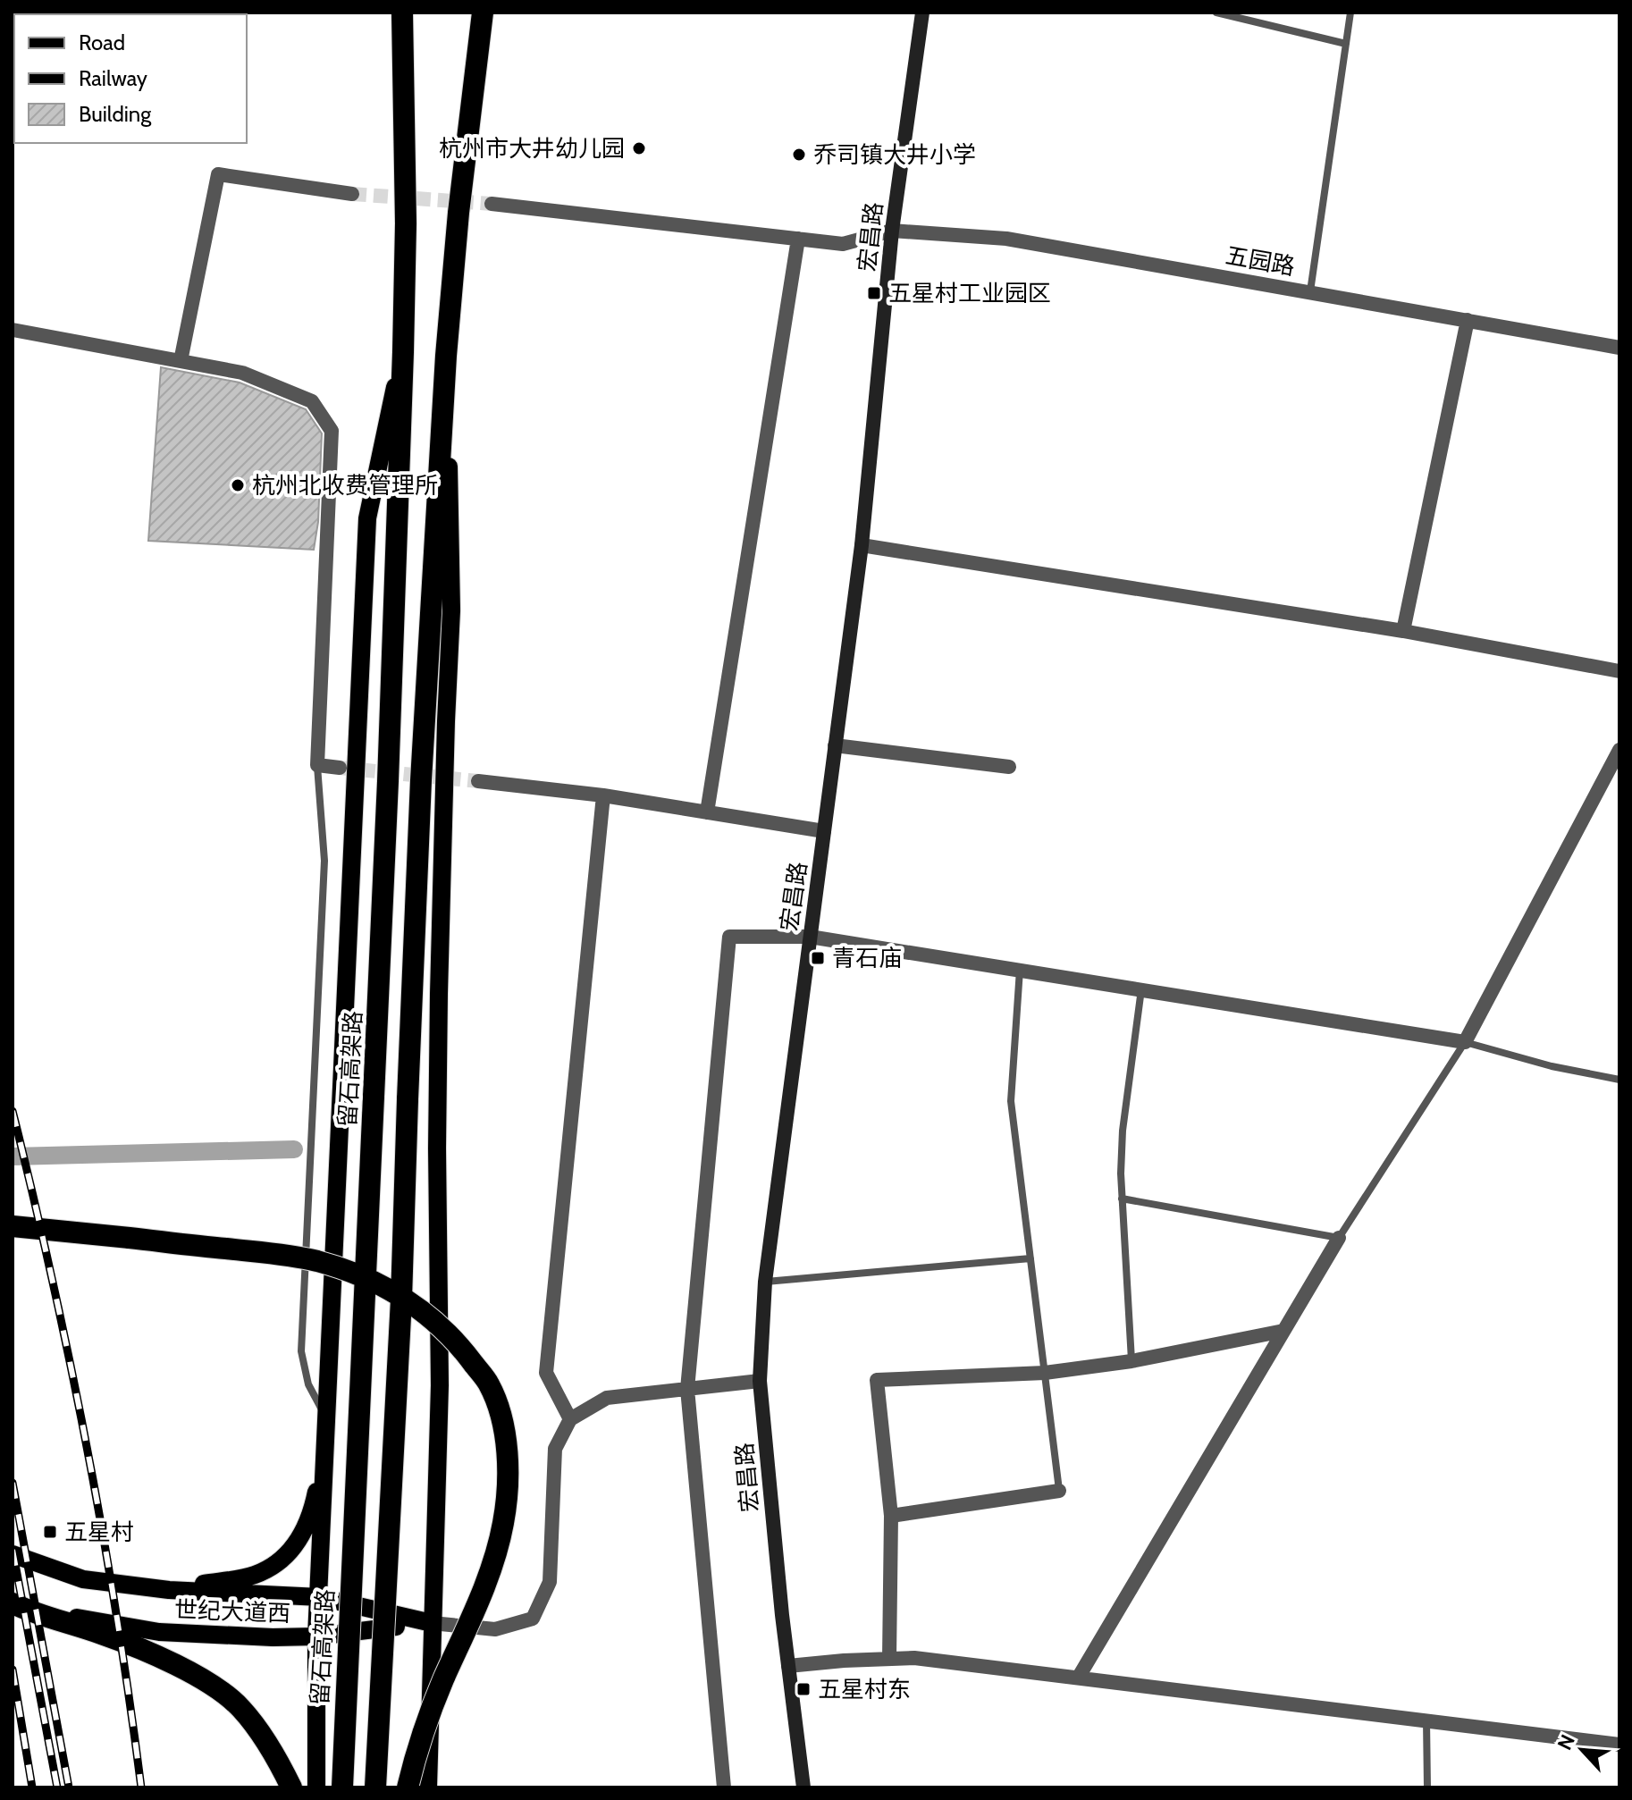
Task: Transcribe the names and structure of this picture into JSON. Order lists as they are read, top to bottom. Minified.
{"streets":{"highway":["留石高架路"],"main road":["世纪大道西"],"street":["宏昌路","五园路"]},"crossings":[["宏昌路","五园路"]],"places":{"other":["杭州市大井幼儿园","乔司镇大井小学","杭州北收费管理所"],"transit":["五星村工业园区","青石庙","五星村","五星村东"]},"legend":["Road","Railway","Building"],"north":"top left"}
